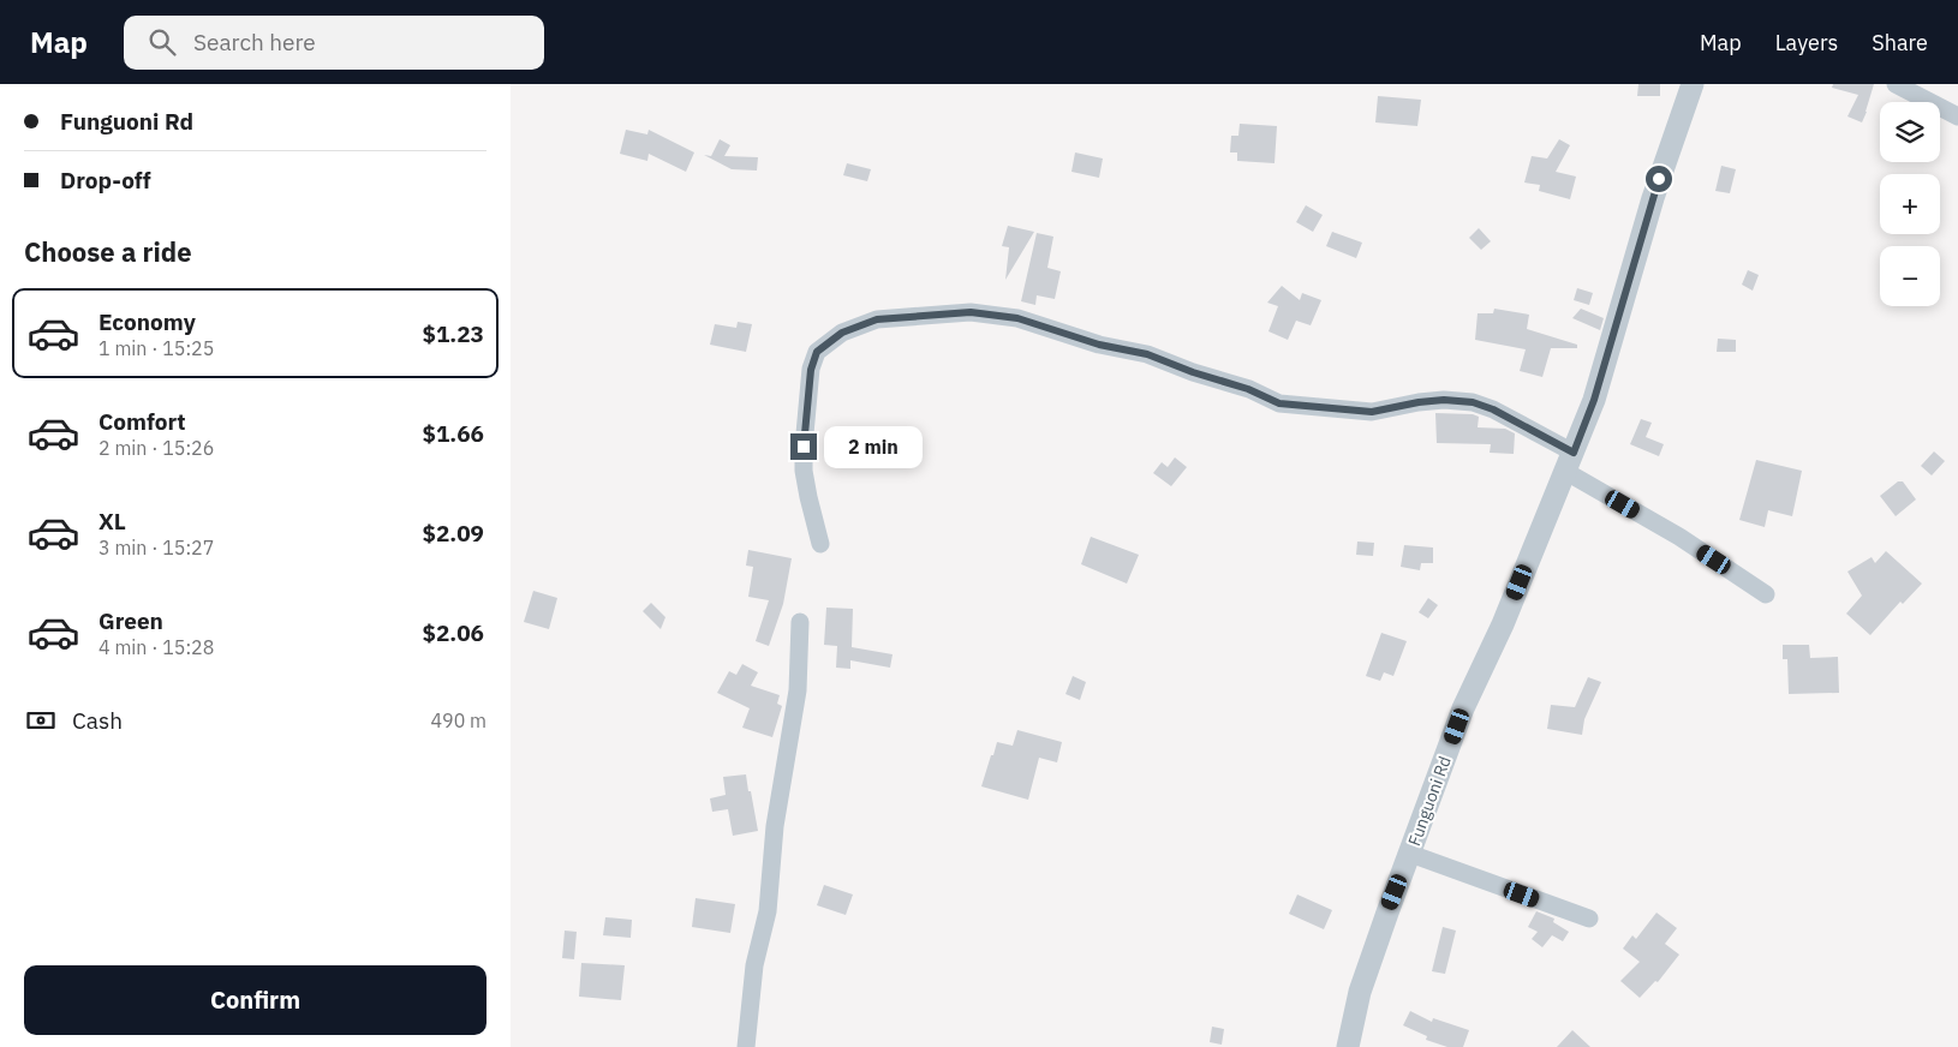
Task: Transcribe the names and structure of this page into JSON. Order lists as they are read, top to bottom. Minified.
{"streets":{"street":["Funguoni Rd"]},"page":{"header":"Map","search":"Search here","nav":["Map","Layers","Share"],"banner":["Funguoni Rd","Drop-off"],"map_buttons":["+","−"],"heading":"Choose a ride","list":[{"name":"Economy","note":"1 min · 15:25","value":"$1.23"},{"name":"Comfort","note":"2 min · 15:26","value":"$1.66"},{"name":"XL","note":"3 min · 15:27","value":"$2.09"},{"name":"Green","note":"4 min · 15:28","value":"$2.06"}],"bubble":"2 min","pay":["Cash","490 m"],"buttons":"Confirm"}}
